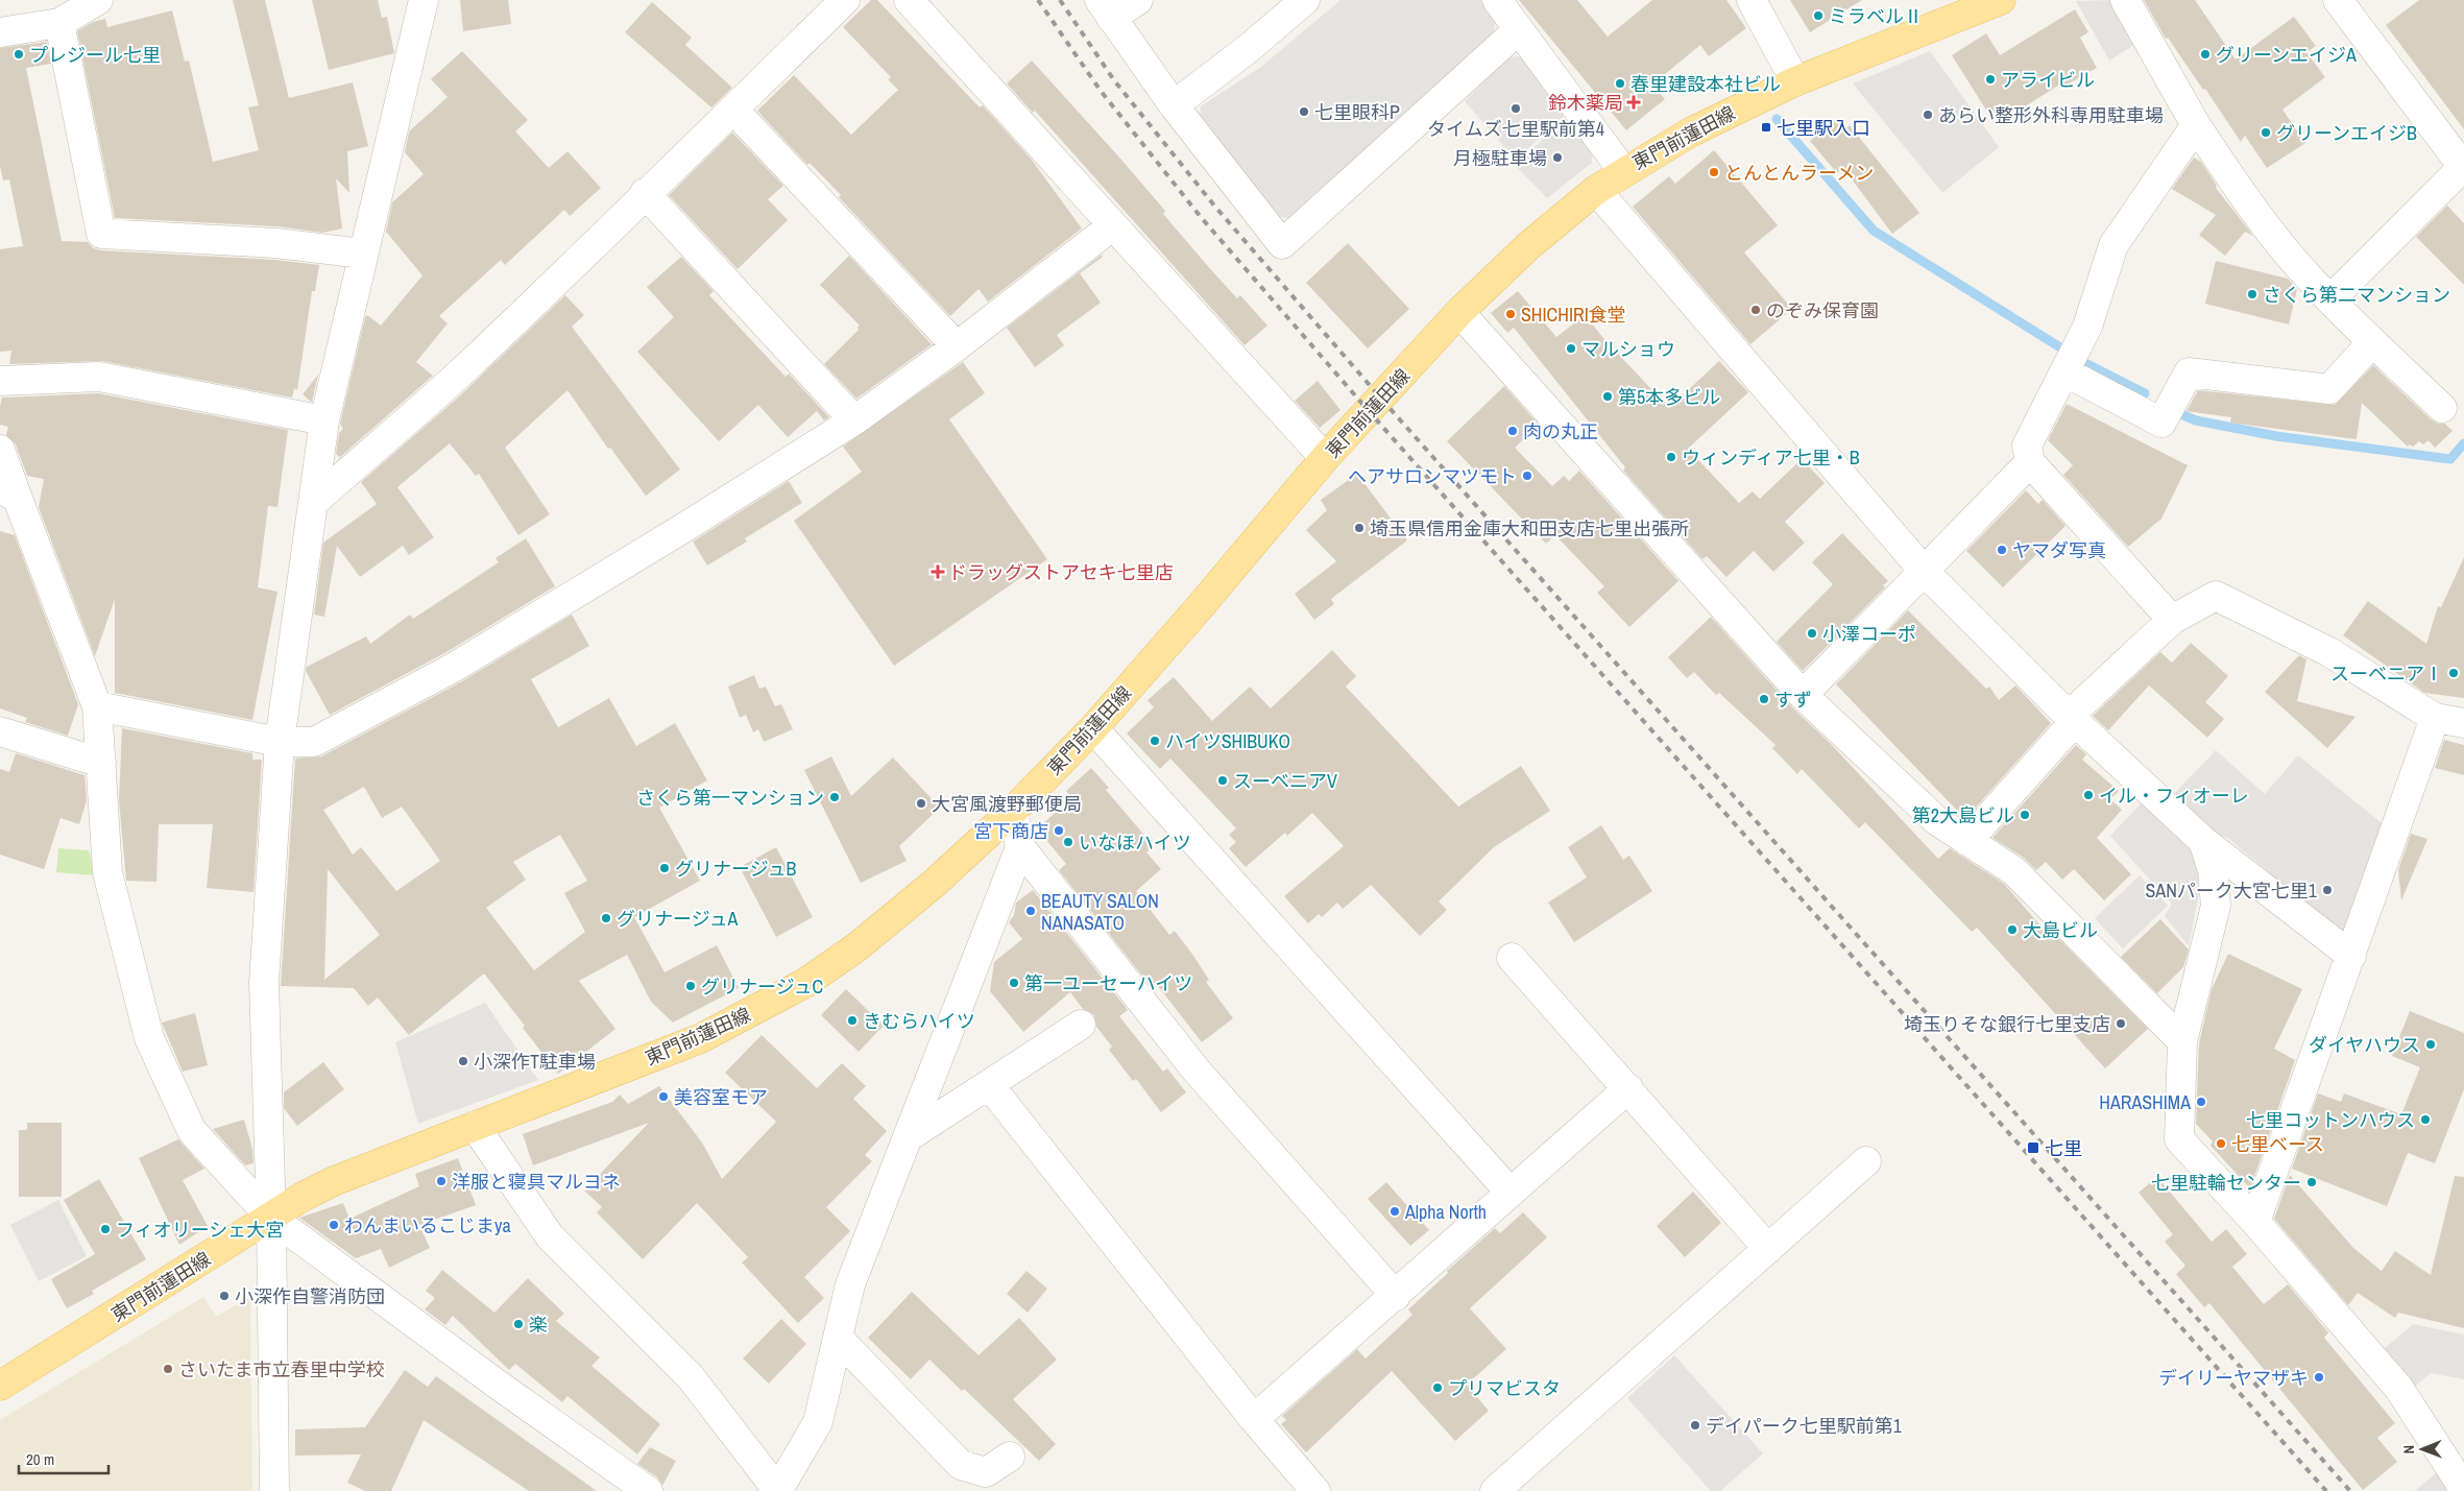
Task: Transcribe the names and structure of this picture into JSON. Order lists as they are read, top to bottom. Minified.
{"streets":{"main road":["東門前蓮田線"]},"places":{"other":["ミラベルⅡ","プレジール七里","グリーンエイジA","アライビル","春里建設本社ビル","タイムズ七里駅前第4","七里眼科P","あらい整形外科専用駐車場","グリーンエイジB","月極駐車場","とんとんラーメン","さくら第二マンション","のぞみ保育園","SHICHIRI食堂","マルショウ","第5本多ビル","肉の丸正","ウィンディア七里・B","ヘアサロンマツモト","埼玉県信用金庫大和田支店七里出張所","ヤマダ写真","小澤コーポ","スーベニアⅠ","すず","ハイツSHIBUKO","スーベニアV","イル・フィオーレ","さくら第一マンション","大宮風渡野郵便局","第2大島ビル","宮下商店","いなほハイツ","グリナージュB","SANパーク大宮七里1","BEAUTY SALON NANASATO","グリナージュA","大島ビル","第一ユーセーハイツ","グリナージュC","きむらハイツ","埼玉りそな銀行七里支店","ダイヤハウス","小深作T駐車場","美容室モア","HARASHIMA","七里コットンハウス","七里ベース","洋服と寝具マルヨネ","七里駐輪センター","Alpha North","わんまいるこじまya","フィオリーシェ大宮","小深作自警消防団","楽","さいたま市立春里中学校","デイリーヤマザキ","プリマビスタ","デイパーク七里駅前第1"],"health":["鈴木薬局","ドラッグストアセキ七里店"],"transit":["七里駅入口","七里"]},"scale_bar":"20 m","north":"left"}
